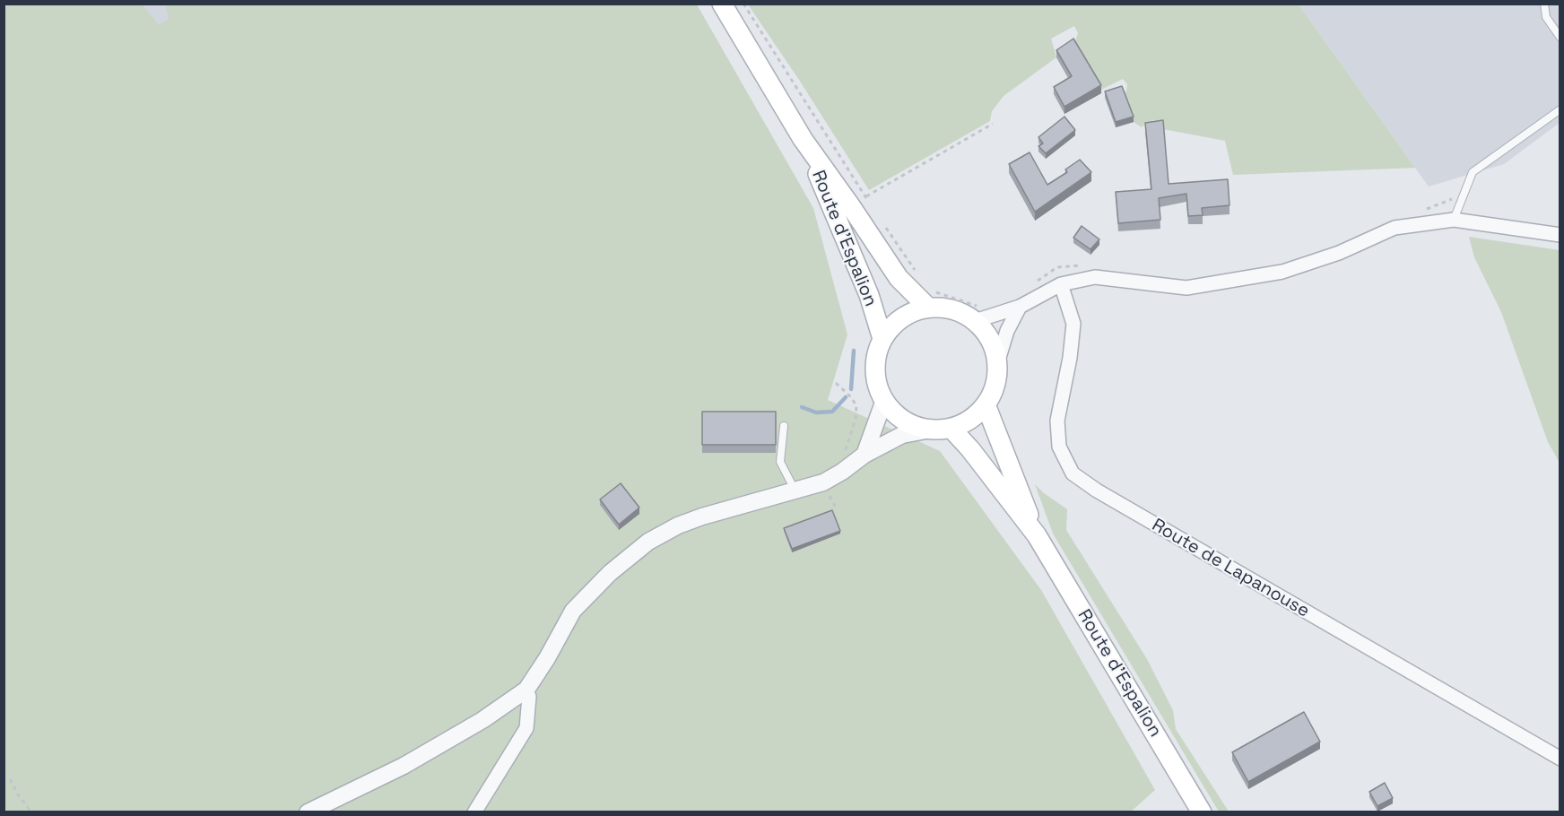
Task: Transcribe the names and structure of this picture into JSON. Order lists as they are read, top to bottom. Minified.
{"streets":{"main road":["Route d'Espalion"],"street":["Route de Lapanouse"]}}
